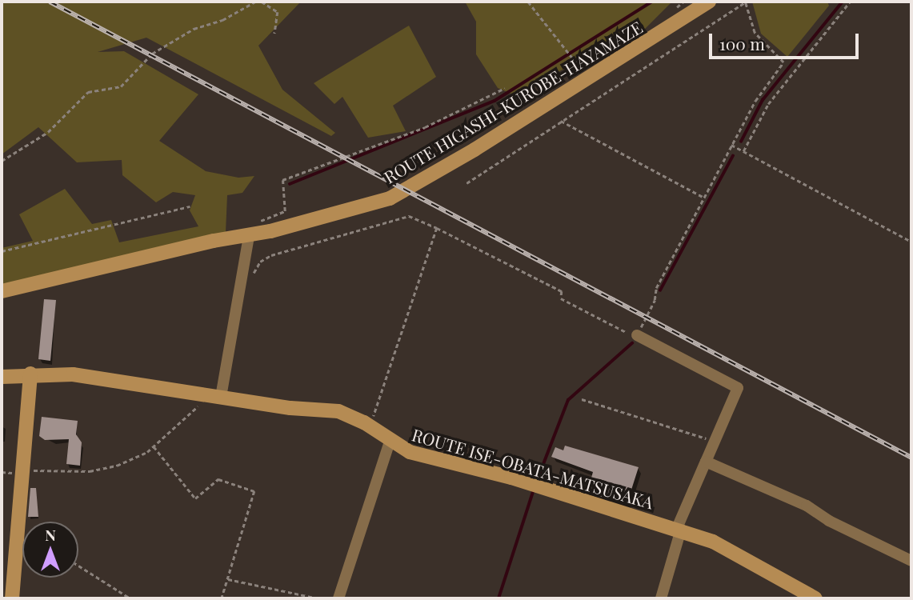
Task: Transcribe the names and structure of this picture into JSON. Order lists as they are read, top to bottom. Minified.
{"streets":{"main road":["ROUTE HIGASHI-KUROBE-HAYAMAZE","ROUTE ISE-OBATA-MATSUSAKA"]},"scale_bar":"100 m","north":"top"}
